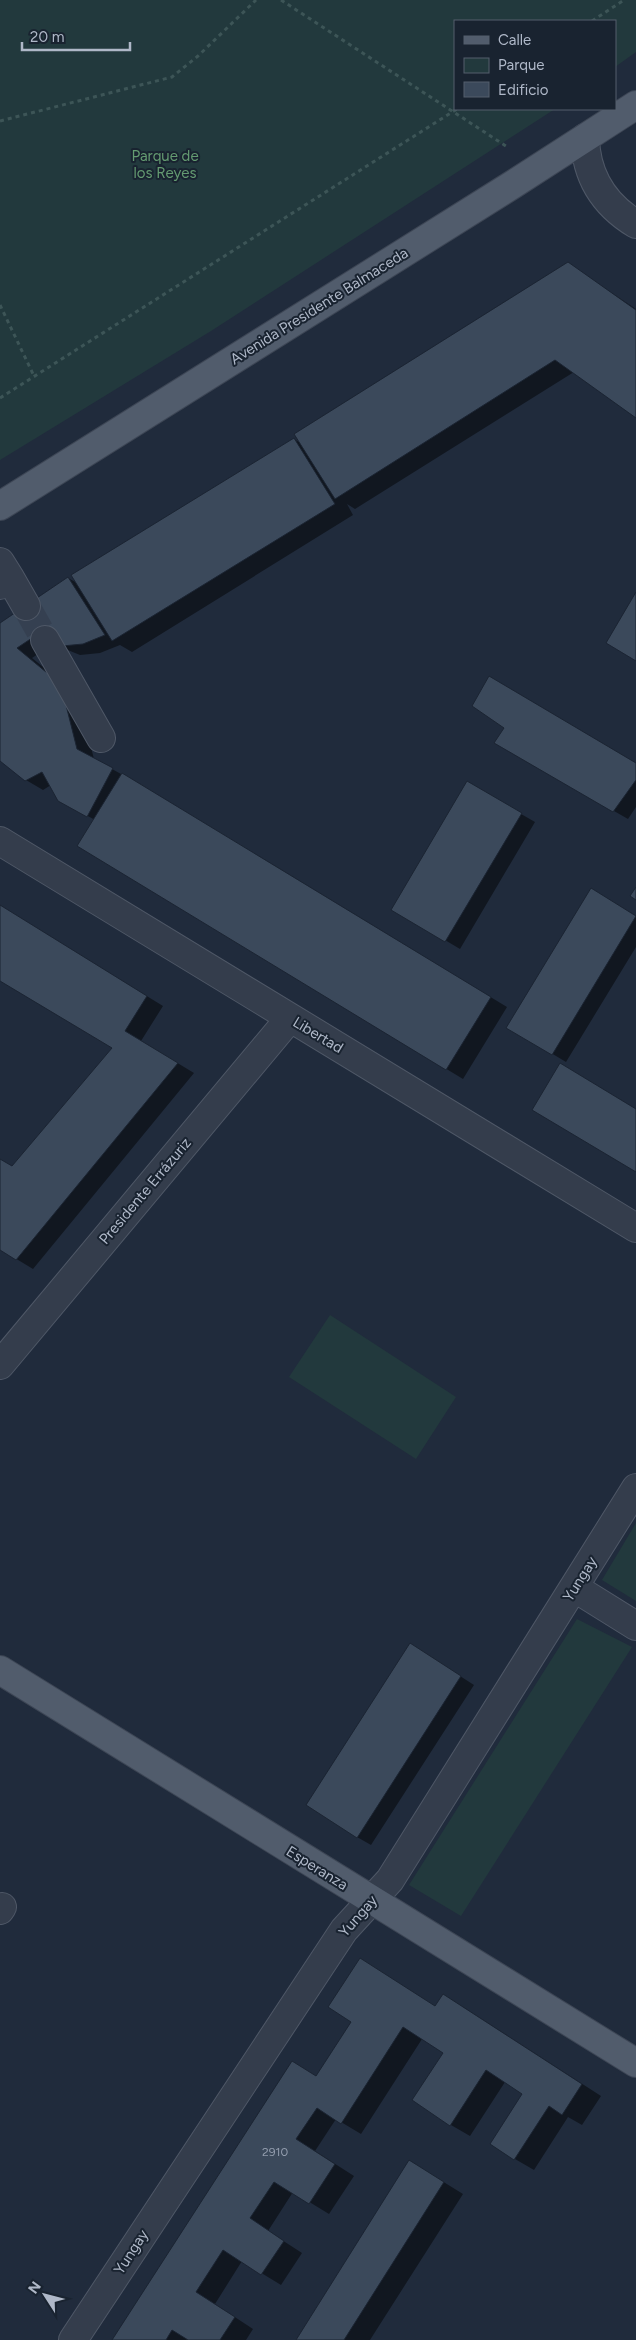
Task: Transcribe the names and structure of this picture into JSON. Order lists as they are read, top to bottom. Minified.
{"streets":{"main road":["Avenida Presidente Balmaceda","Esperanza"],"street":["Libertad","Presidente Errázuriz","Yungay"]},"crossings":[["Libertad","Presidente Errázuriz"],["Yungay","Esperanza"]],"parks":["Parque de los Reyes"],"house_numbers":["2910"],"legend":["Calle","Parque","Edificio"],"scale_bar":"20 m","north":"top left"}
